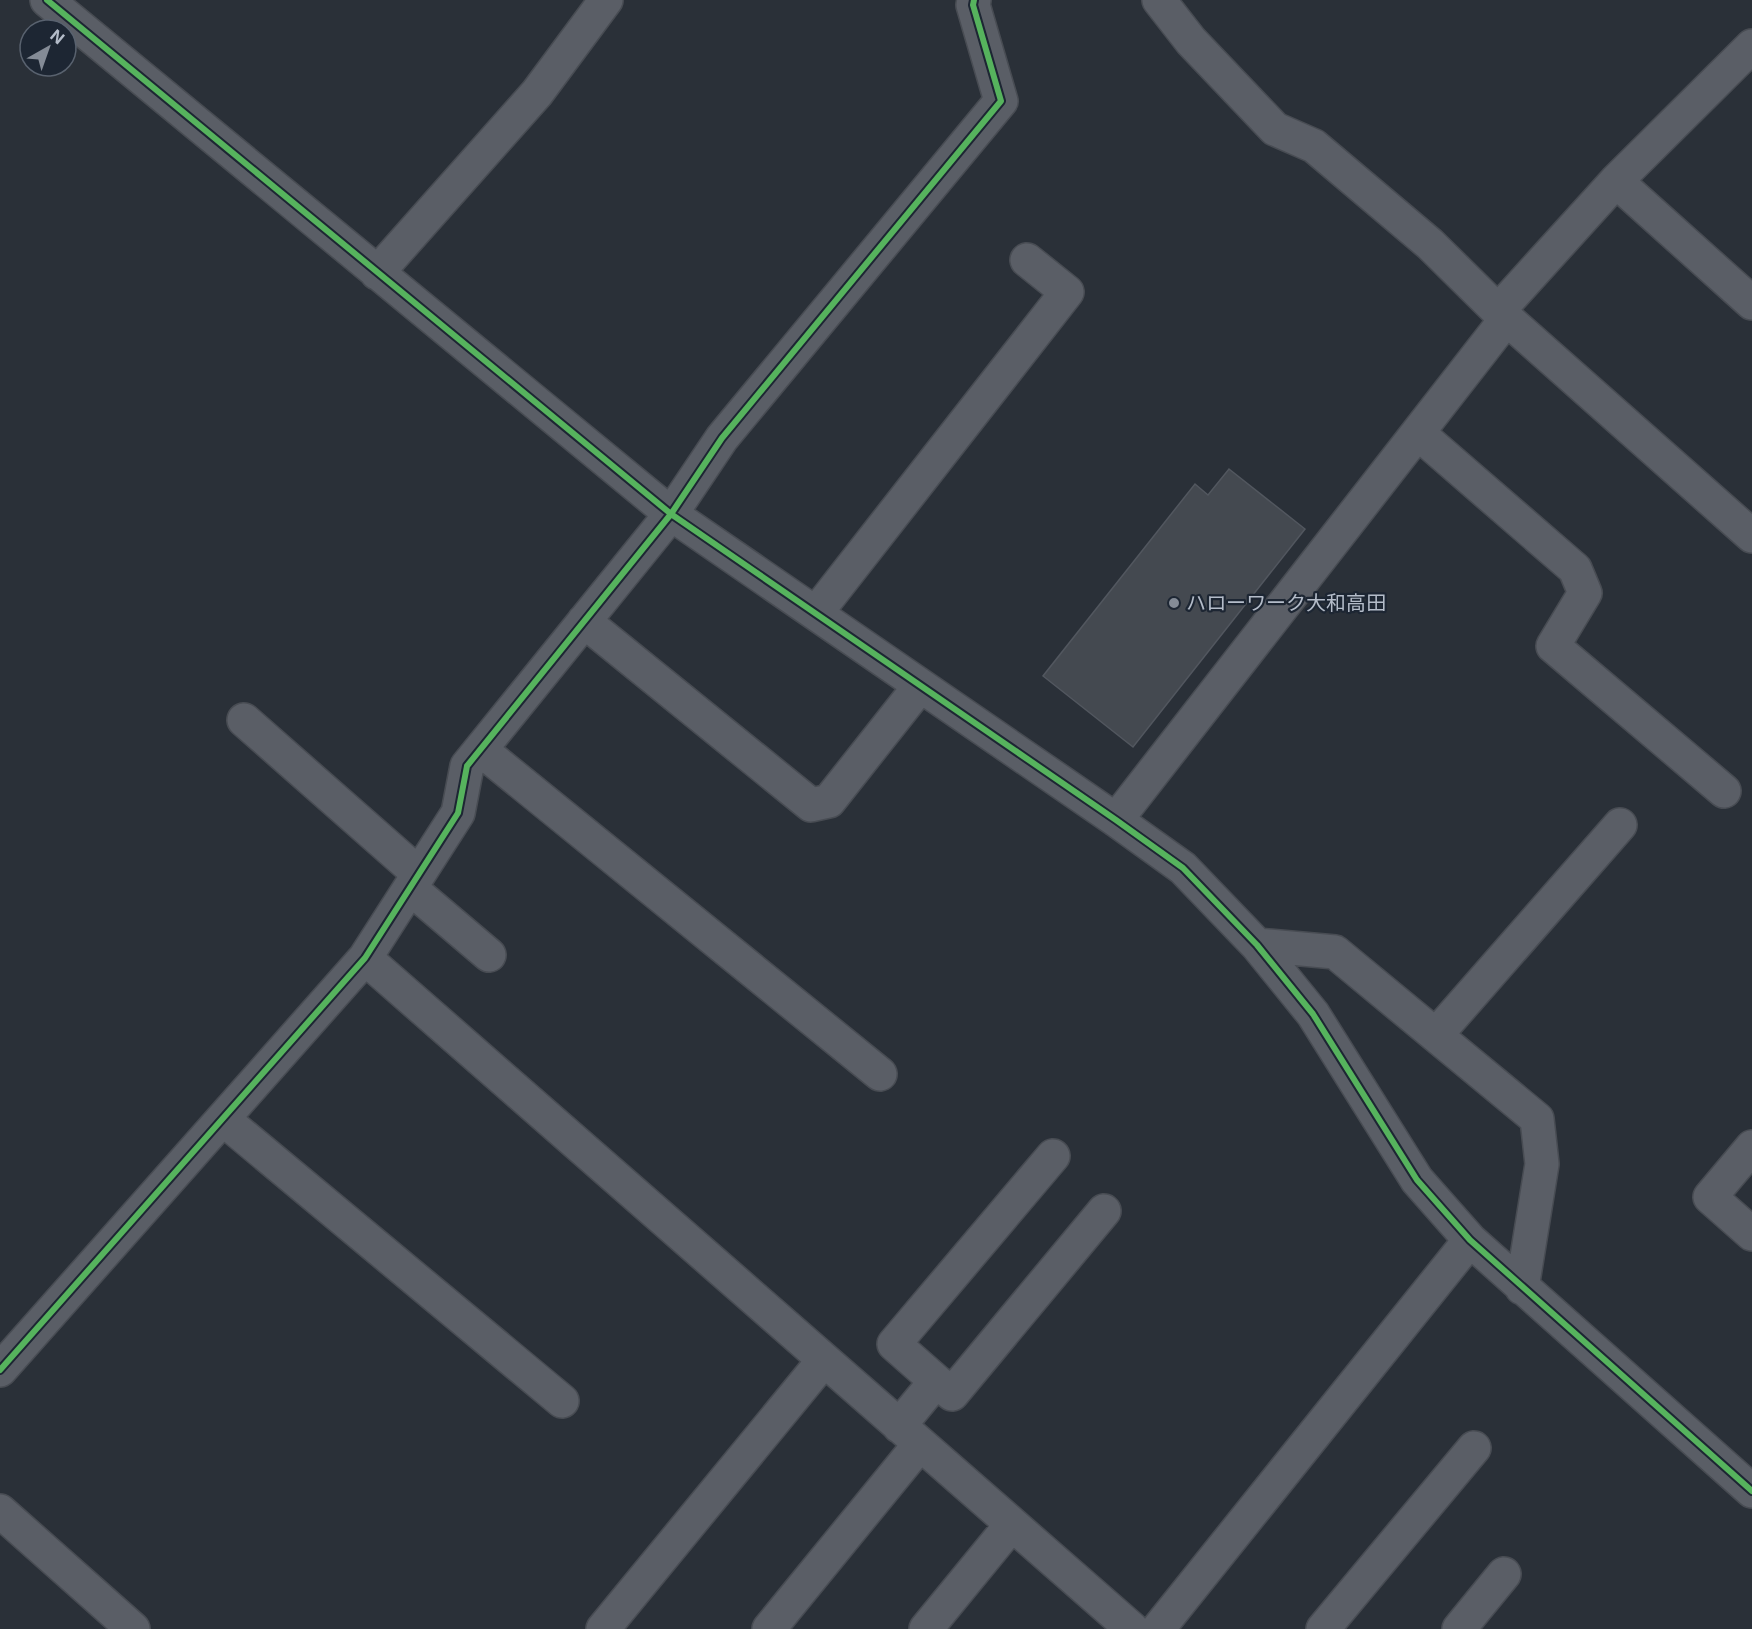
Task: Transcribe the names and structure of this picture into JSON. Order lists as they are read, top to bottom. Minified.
{"places":["ハローワーク大和高田"],"north":"top right"}
